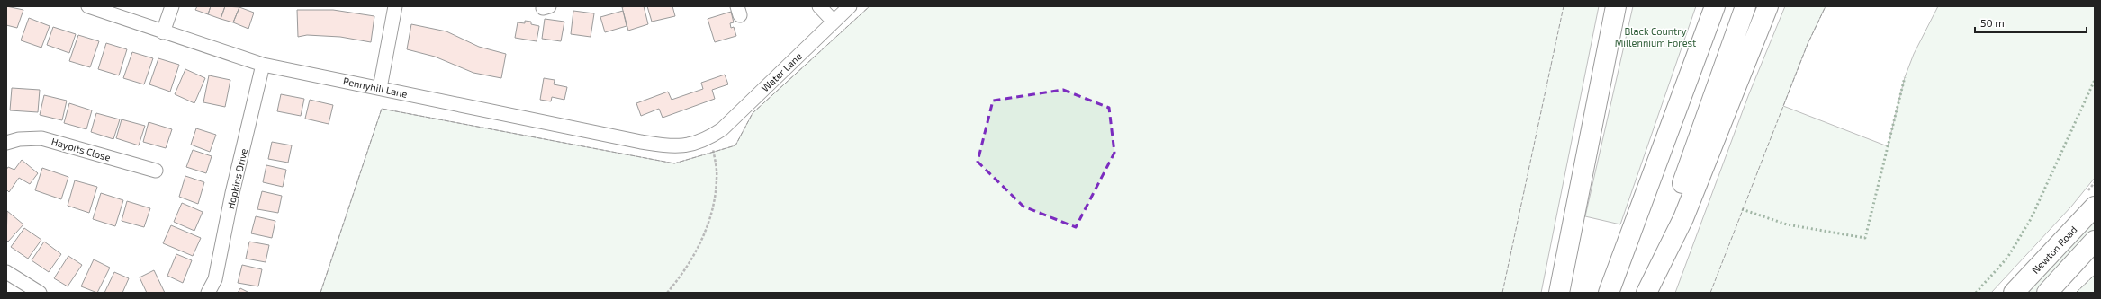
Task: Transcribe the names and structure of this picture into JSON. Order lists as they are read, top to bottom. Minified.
{"streets":{"highway":["Newton Road"],"street":["Water Lane","Pennyhill Lane","Haypits Close","Hopkins Drive"]},"crossings":[["Water Lane","Pennyhill Lane"],["Pennyhill Lane","Hopkins Drive"]],"parks":["Black Country Millennium Forest"],"scale_bar":"50 m"}
